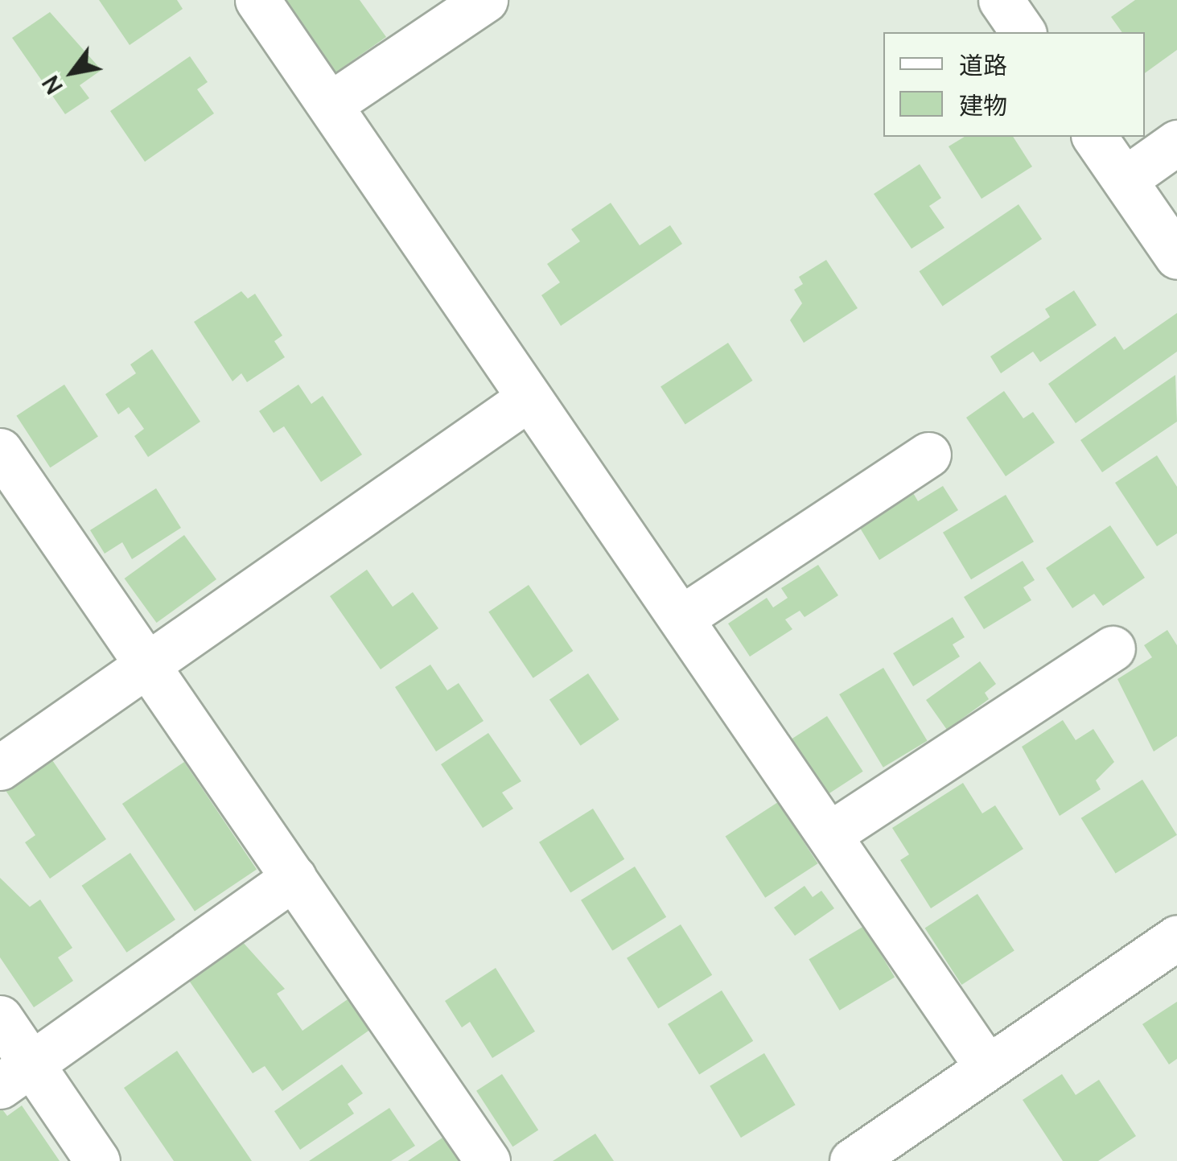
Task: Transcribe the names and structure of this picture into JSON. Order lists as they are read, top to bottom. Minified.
{"legend":["道路","建物"],"north":"bottom left"}
